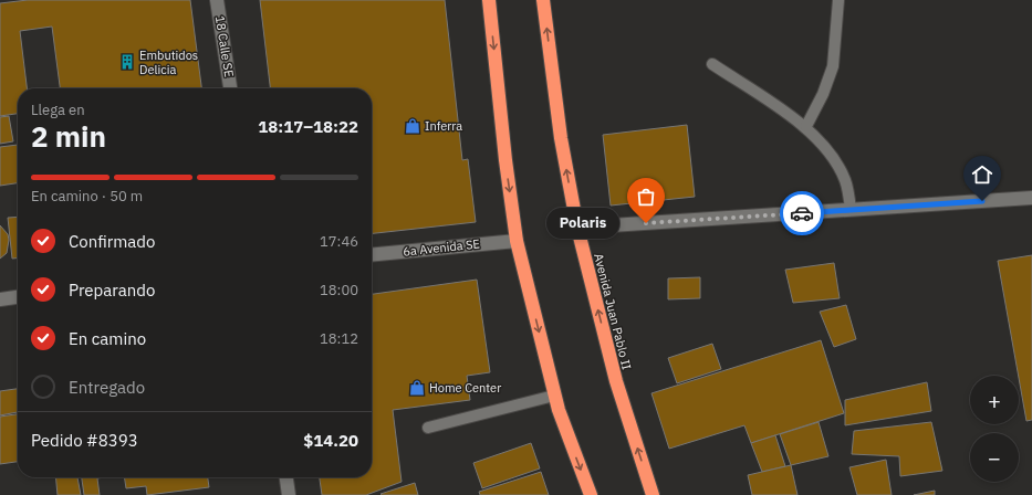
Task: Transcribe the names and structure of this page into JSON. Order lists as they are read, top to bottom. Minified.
{"streets":{"highway":["Avenida Juan Pablo II"],"street":["18 Calle SE","6a Avenida SE"]},"places":{"building":["Embutidos Delicia"],"shop":["Inferra","Home Center"],"other":["Polaris"]},"page":{"heading":["2 min","Llega en","18:17–18:22"],"panel":["Pedido #8393","$14.20"],"bar":"En camino · 50 m","bubble":"Polaris","list":[["Confirmado","17:46"],["Preparando","18:00"],["En camino","18:12"],"Entregado"],"map_buttons":["+","−"]}}
